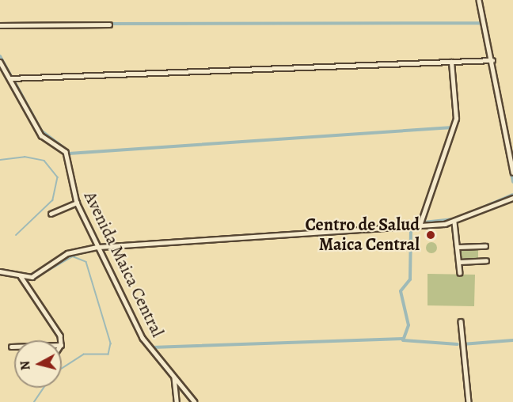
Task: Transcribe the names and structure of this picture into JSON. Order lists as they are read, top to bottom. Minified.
{"streets":{"street":["Avenida Maica Central"]},"places":["Centro de Salud Maica Central"],"north":"left"}
